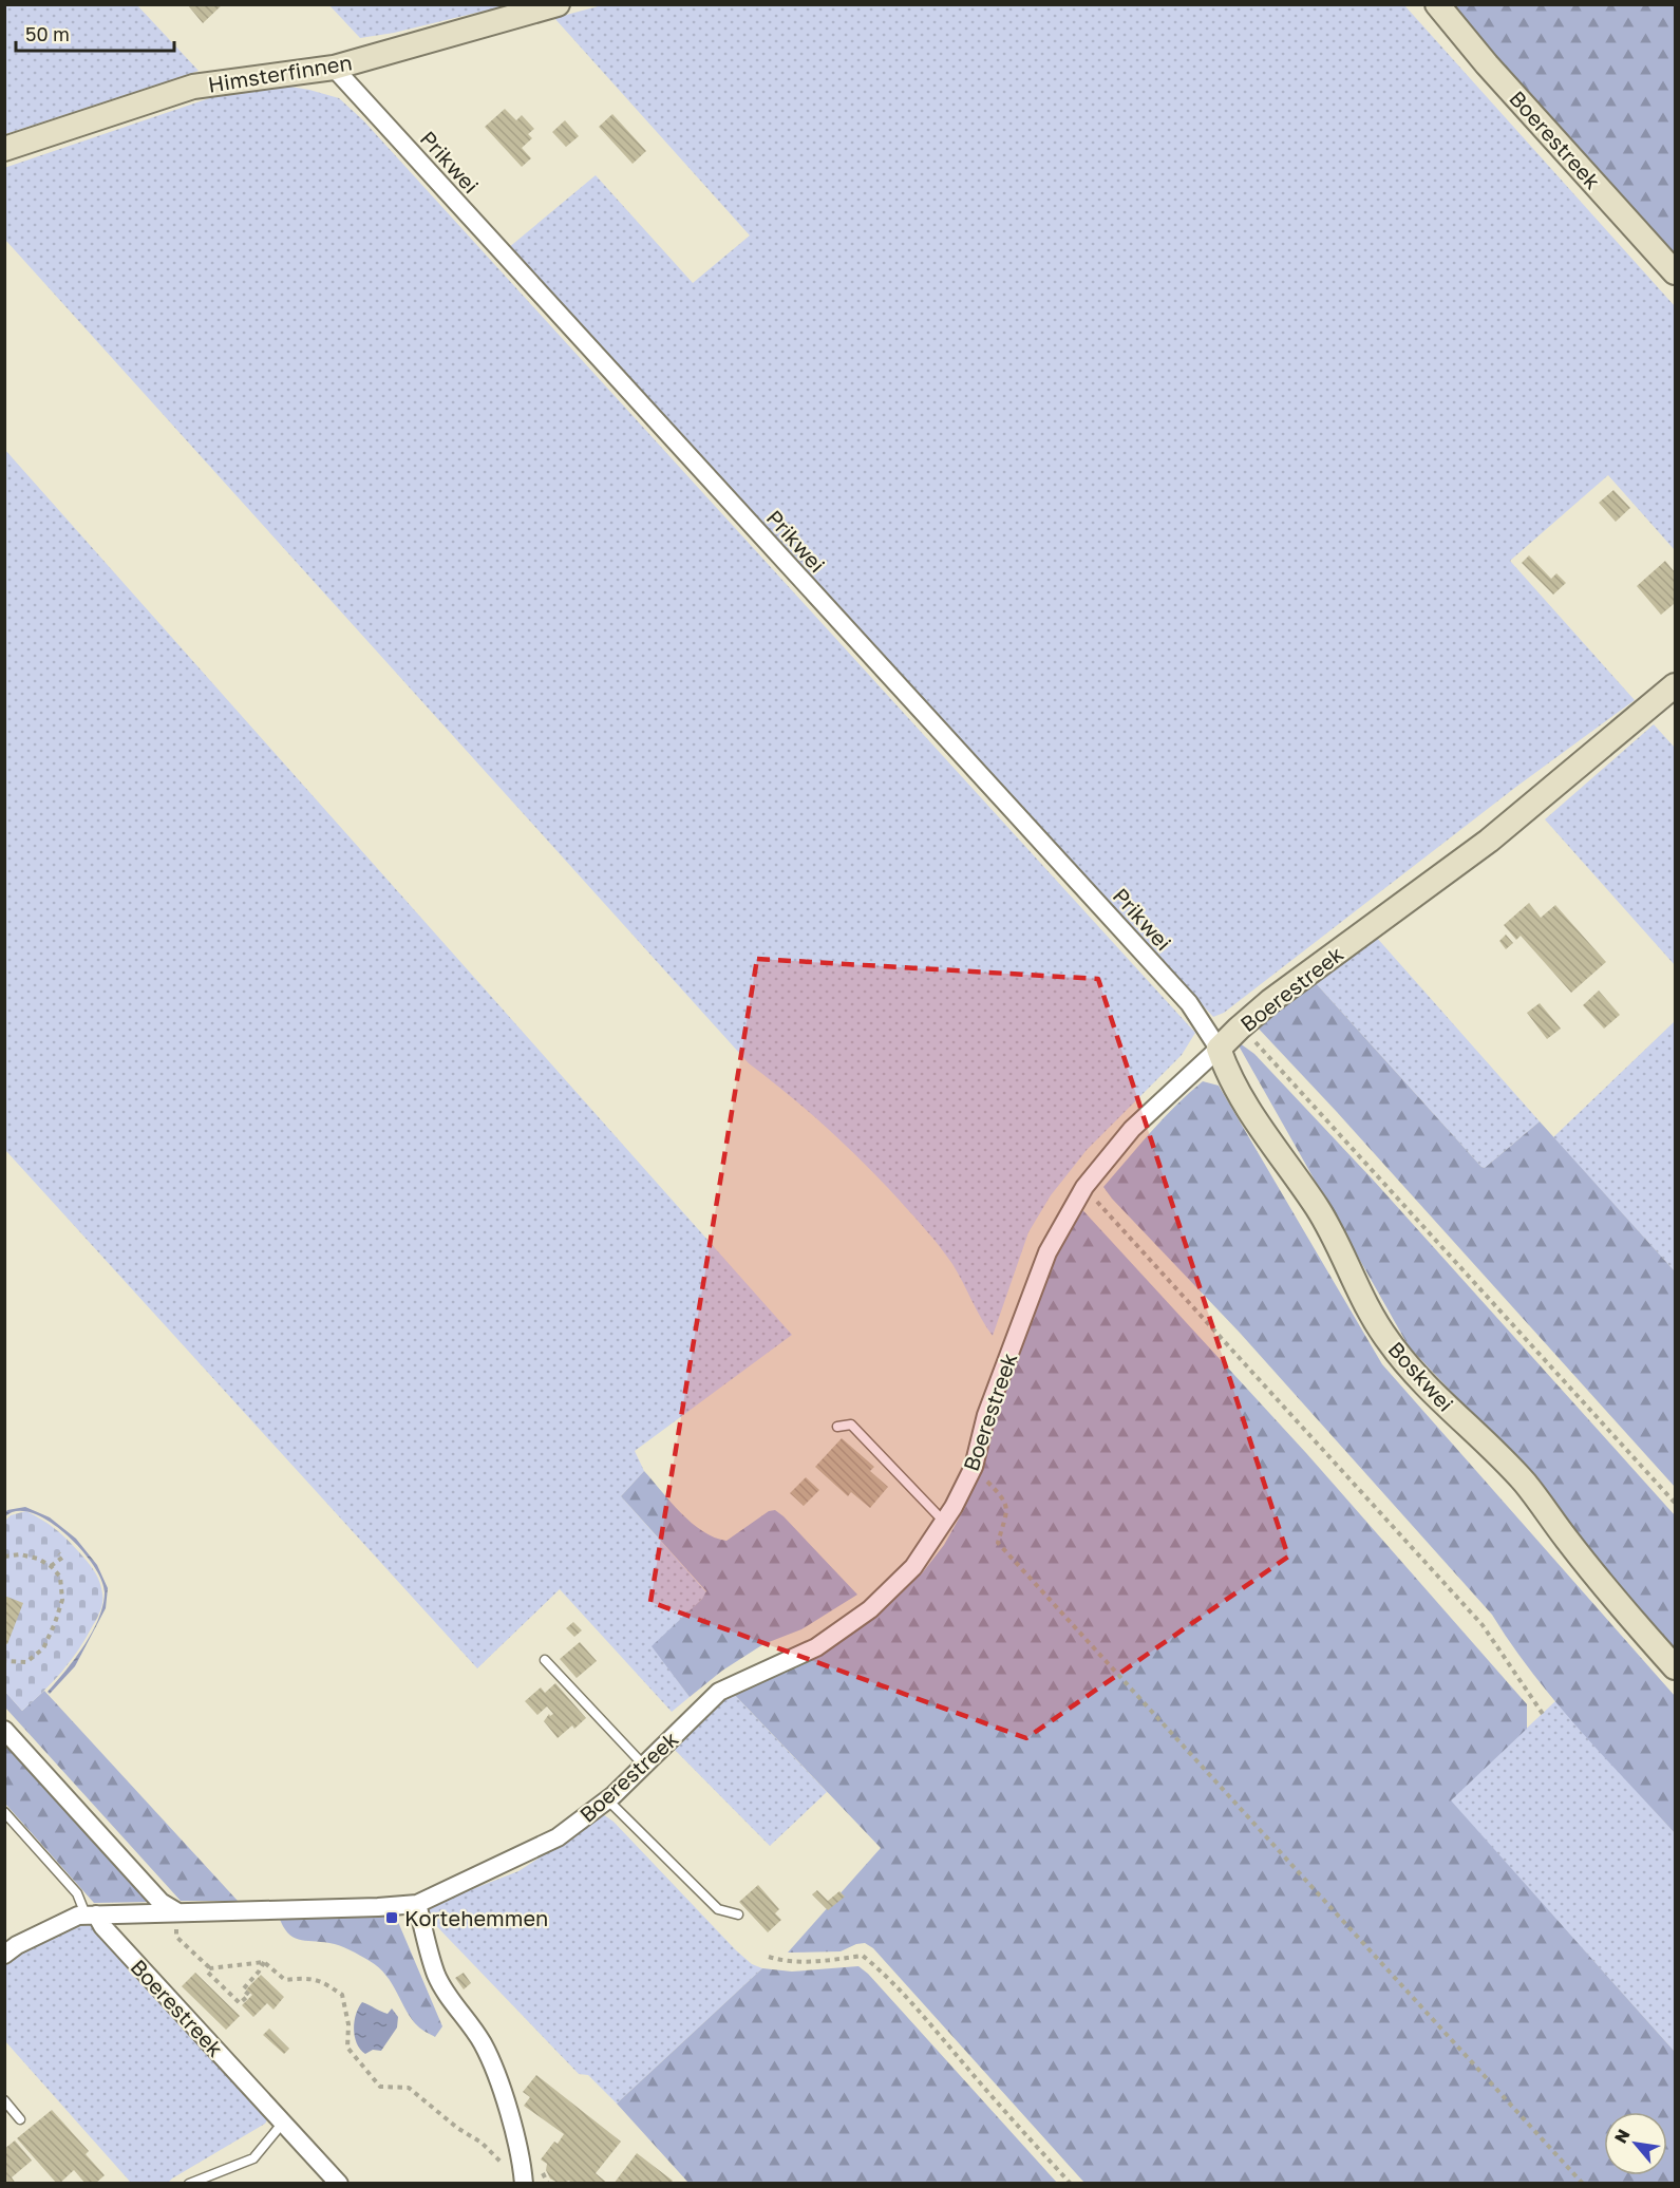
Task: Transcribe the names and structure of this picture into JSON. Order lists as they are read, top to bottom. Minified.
{"streets":{"street":["Himsterfinnen","Boerestreek","Prikwei","Boskwei"]},"crossings":[["Himsterfinnen","Prikwei"],["Boerestreek","Prikwei"],["Boerestreek","Boskwei"],["Prikwei","Boskwei"]],"places":{"transit":["Kortehemmen"]},"scale_bar":"50 m","north":"top left"}
